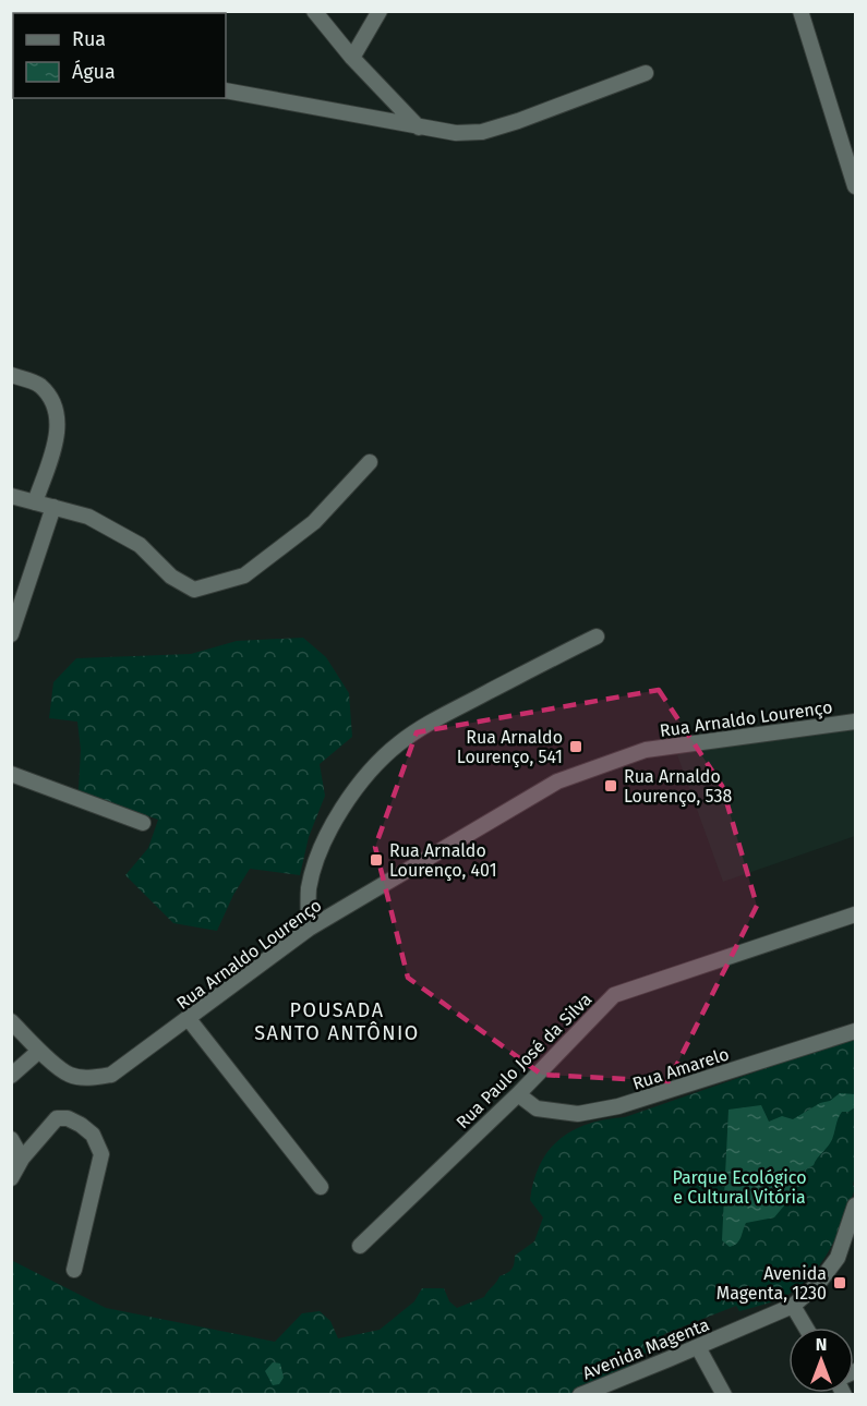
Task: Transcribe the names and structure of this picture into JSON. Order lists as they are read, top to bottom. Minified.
{"streets":{"street":["Rua Arnaldo Lourenço","Rua Paulo José da Silva","Rua Amarelo","Avenida Magenta"]},"crossings":[["Rua Paulo José da Silva","Rua Amarelo"]],"districts":["POUSADA SANTO ANTÔNIO"],"parks":["Parque Ecológico e Cultural Vitória"],"places":{"transit":["Rua Arnaldo Lourenço, 541","Rua Arnaldo Lourenço, 538","Rua Arnaldo Lourenço, 401","Avenida Magenta, 1230"]},"legend":["Rua","Água"],"north":"top"}
